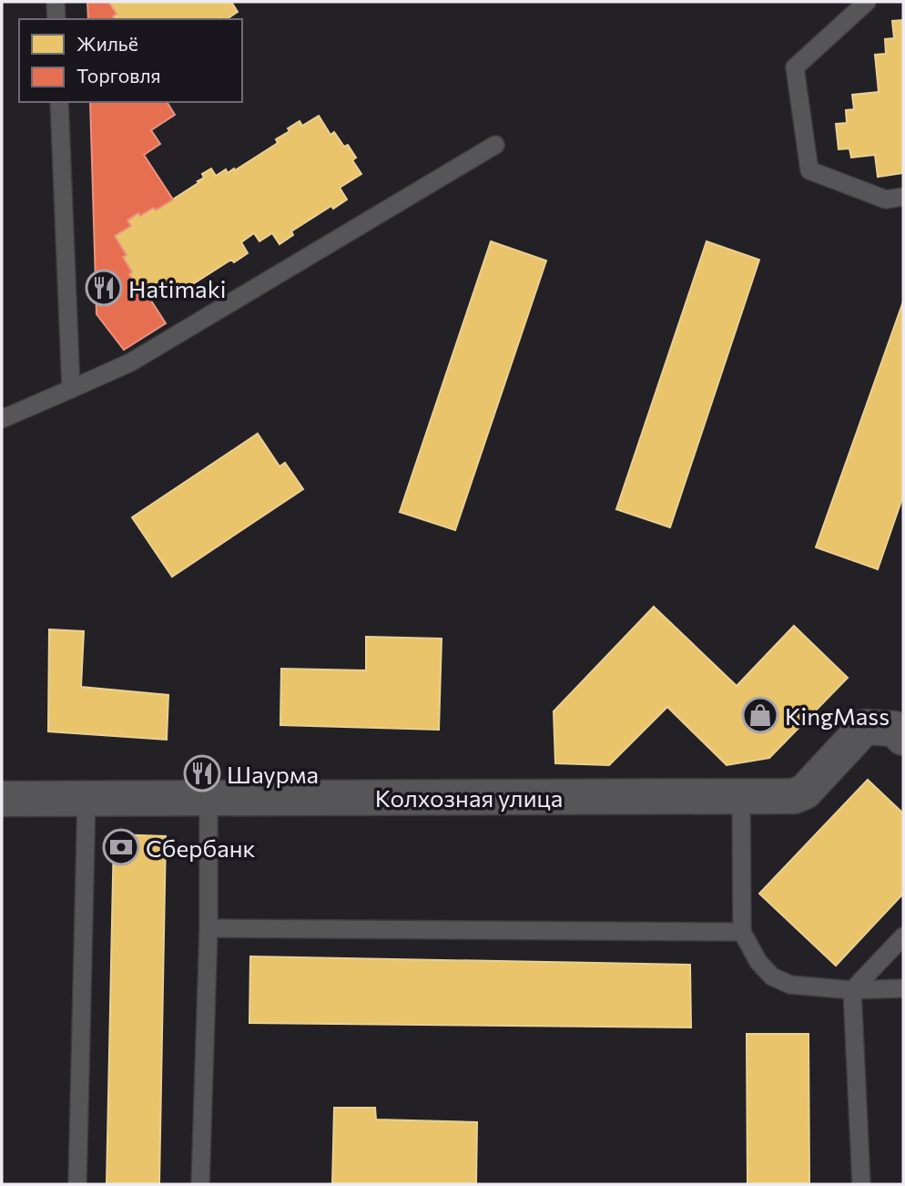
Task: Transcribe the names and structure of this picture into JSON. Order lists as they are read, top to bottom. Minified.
{"streets":{"street":["Колхозная улица"]},"places":{"restaurant":["Hatimaki","Шаурма"],"shop":["KingMass"],"bank":["Сбербанк"]},"legend":["Жильё","Торговля"]}
